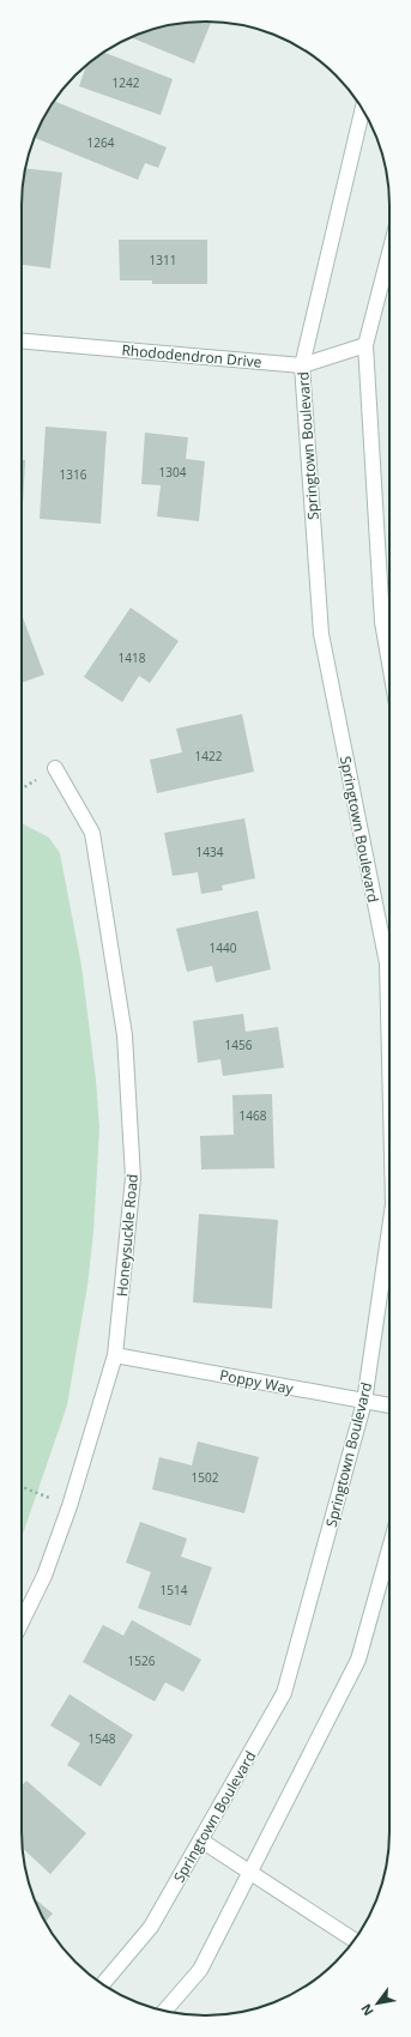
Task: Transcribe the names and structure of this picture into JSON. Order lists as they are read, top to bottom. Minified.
{"streets":{"street":["Rhododendron Drive","Springtown Boulevard","Honeysuckle Road","Poppy Way"]},"crossings":[["Rhododendron Drive","Springtown Boulevard"],["Springtown Boulevard","Poppy Way"],["Honeysuckle Road","Poppy Way"]],"house_numbers":["1242","1264","1311","1304","1316","1418","1422","1434","1440","1456","1468","1502","1514","1526","1548"],"north":"bottom left"}
